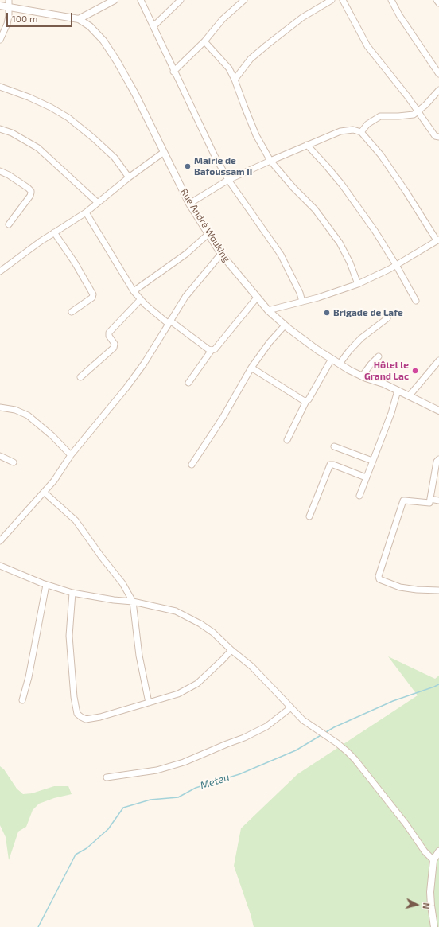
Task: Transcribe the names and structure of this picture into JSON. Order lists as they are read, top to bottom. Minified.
{"streets":{"street":["Rue André Wouking"]},"water":["Meteu"],"places":["Mairie de Bafoussam II","Brigade de Lafe","Hôtel le Grand Lac"],"scale_bar":"100 m","north":"right"}
